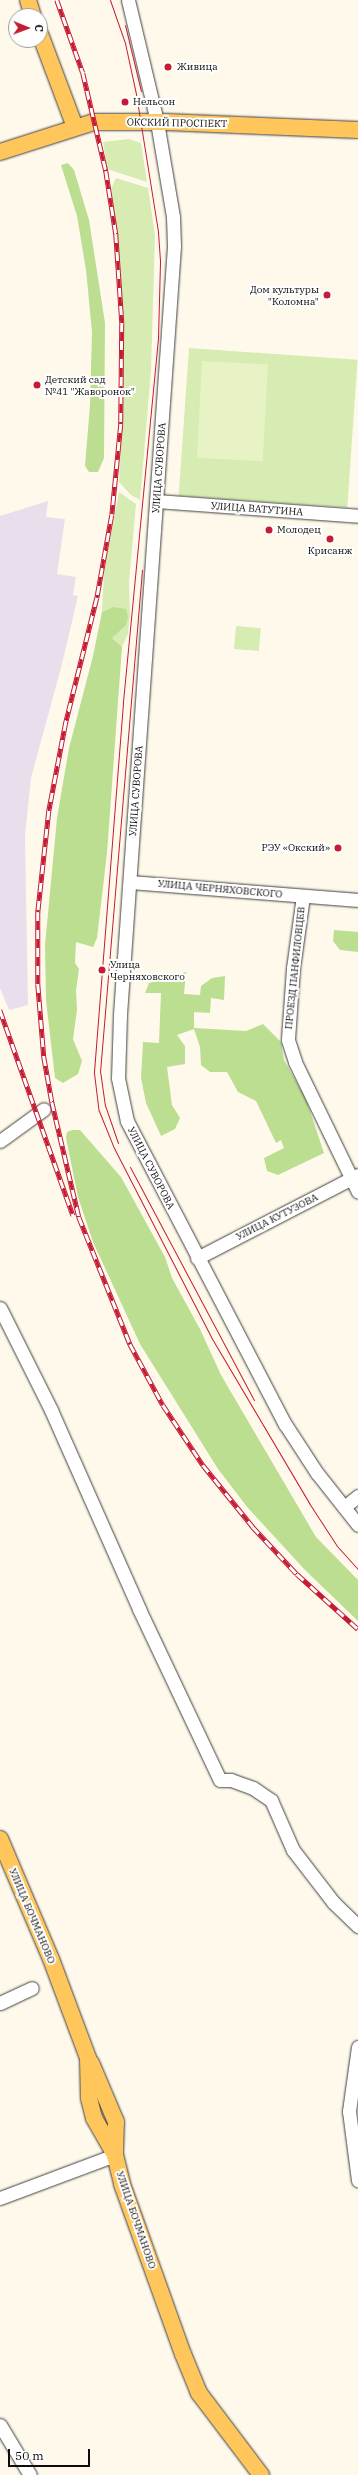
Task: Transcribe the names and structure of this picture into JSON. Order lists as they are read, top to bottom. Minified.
{"streets":{"main road":["ОКСКИЙ ПРОСПЕКТ","УЛИЦА БОЧМАНОВО"],"street":["УЛИЦА СУВОРОВА","УЛИЦА ВАТУТИНА","УЛИЦА ЧЕРНЯХОВСКОГО","ПРОЕЗД ПАНФИЛОВЦЕВ","УЛИЦА КУТУЗОВА"]},"crossings":[["ОКСКИЙ ПРОСПЕКТ","УЛИЦА СУВОРОВА"],["УЛИЦА СУВОРОВА","УЛИЦА ВАТУТИНА"],["УЛИЦА СУВОРОВА","УЛИЦА ЧЕРНЯХОВСКОГО"],["УЛИЦА СУВОРОВА","УЛИЦА КУТУЗОВА"],["УЛИЦА ЧЕРНЯХОВСКОГО","ПРОЕЗД ПАНФИЛОВЦЕВ"],["ПРОЕЗД ПАНФИЛОВЦЕВ","УЛИЦА КУТУЗОВА"]],"places":["Живица","Нельсон","Дом культуры \"Коломна\"","Детский сад №41 \"Жаворонок\"","Молодец","Крисанж","РЭУ «Окский»","Улица Черняховского"],"scale_bar":"50 m","north":"right"}
